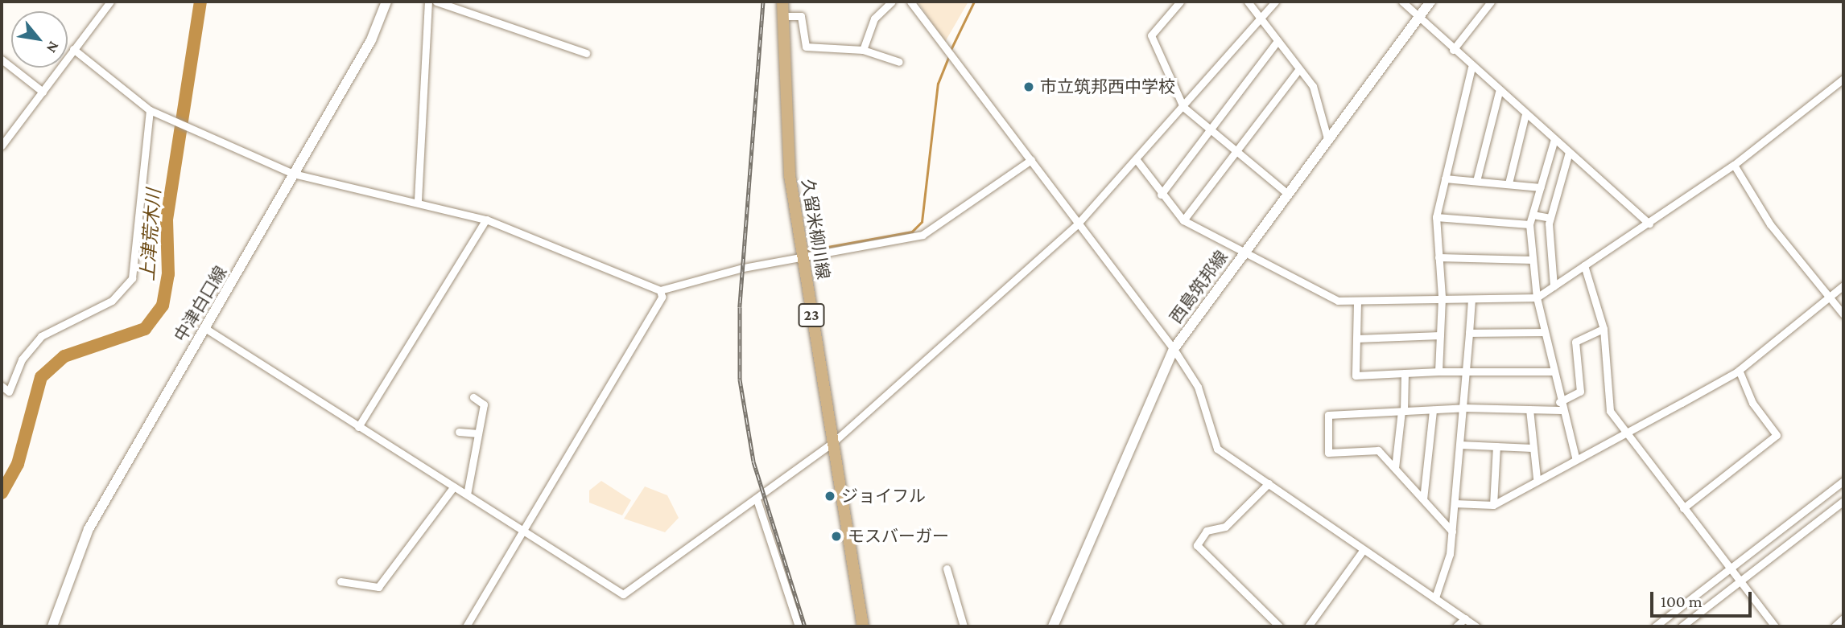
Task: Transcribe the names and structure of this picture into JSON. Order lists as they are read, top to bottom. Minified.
{"streets":{"main road":["久留米柳川線","西島筑邦線","中津白口線","23"]},"water":["上津荒木川"],"places":["市立筑邦西中学校","ジョイフル","モスバーガー"],"scale_bar":"100 m","north":"bottom right"}
